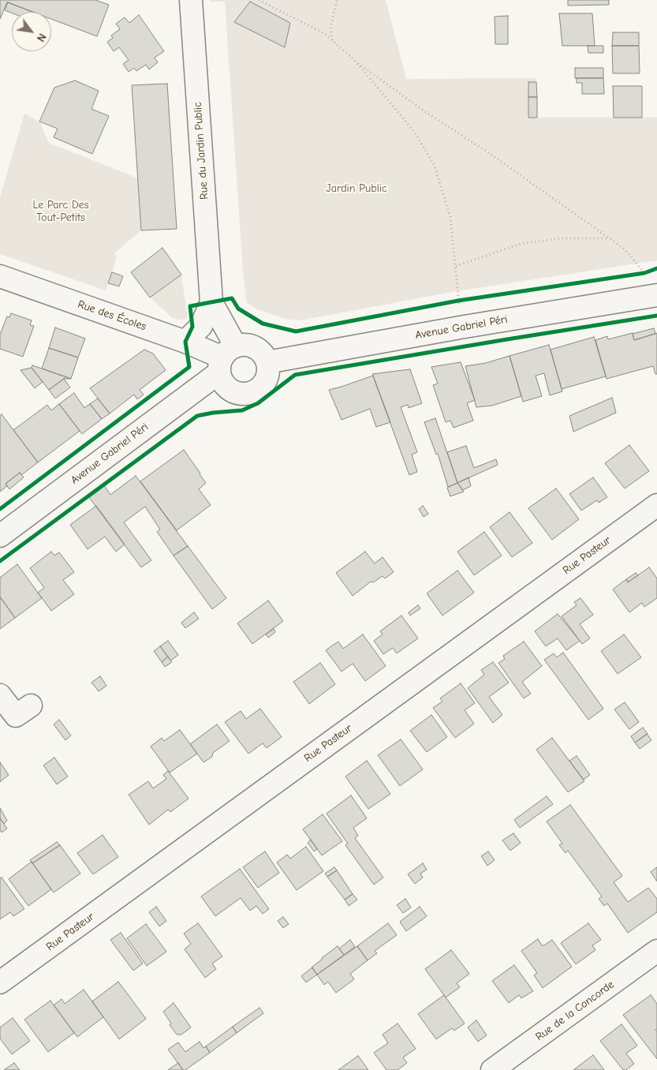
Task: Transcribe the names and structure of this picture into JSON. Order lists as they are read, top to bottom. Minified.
{"streets":{"street":["Rue du Jardin Public","Rue des Écoles","Avenue Gabriel Péri","Rue Pasteur","Rue de la Concorde"]},"crossings":[["Rue du Jardin Public","Rue des Écoles"],["Rue du Jardin Public","Avenue Gabriel Péri"],["Rue des Écoles","Avenue Gabriel Péri"]],"parks":["Jardin Public","Le Parc Des Tout-Petits"],"north":"bottom right"}
